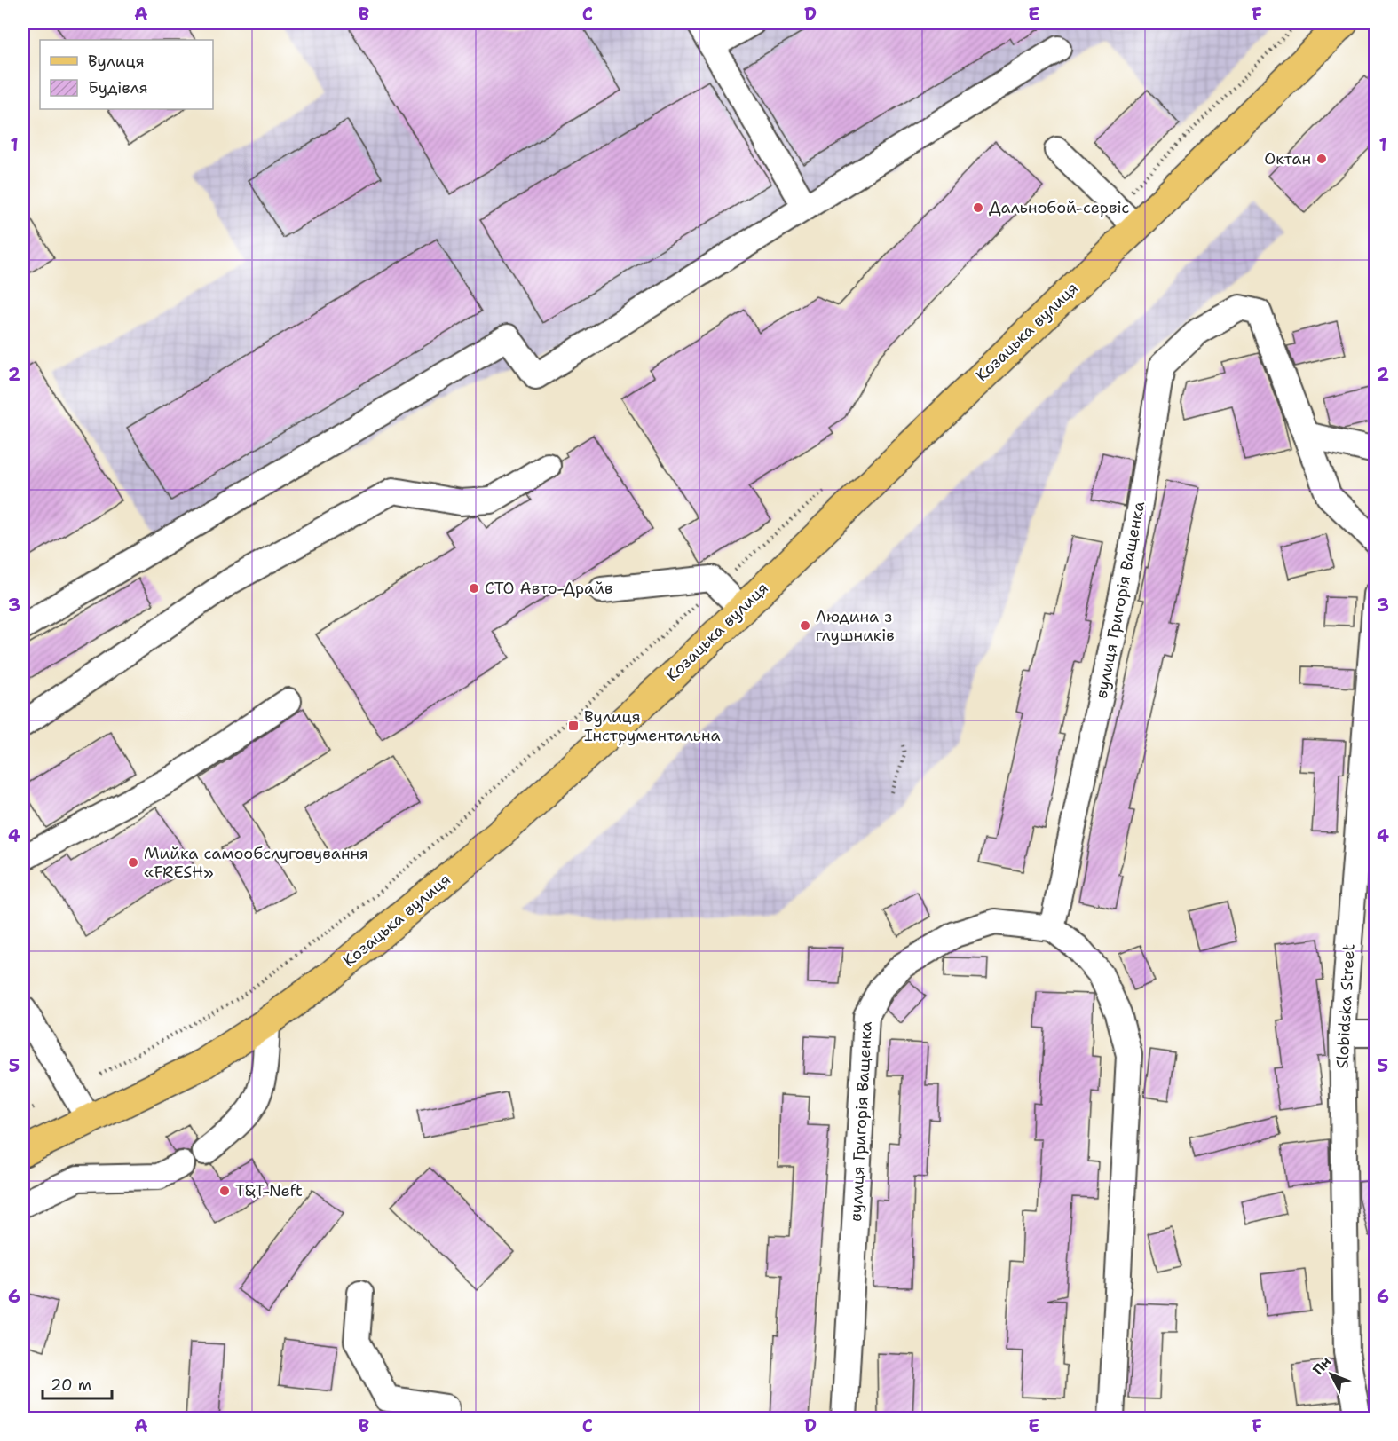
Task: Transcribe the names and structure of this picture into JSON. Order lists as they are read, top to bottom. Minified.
{"streets":{"main road":["Козацька вулиця"],"street":["вулиця Григорія Ващенка","Slobidska Street"]},"places":{"other":["Октан","Дальнобой-сервіс","СТО Авто-Драйв","Людина з глушників","Мийка самообслуговування «FRESH»","T&T-Neft"],"transit":["Вулиця Інструментальна"]},"legend":["Вулиця","Будівля"],"scale_bar":"20 m","north":"top left","grid":{"columns":["A","B","C","D","E","F"],"rows":["1","2","3","4","5","6"]}}
